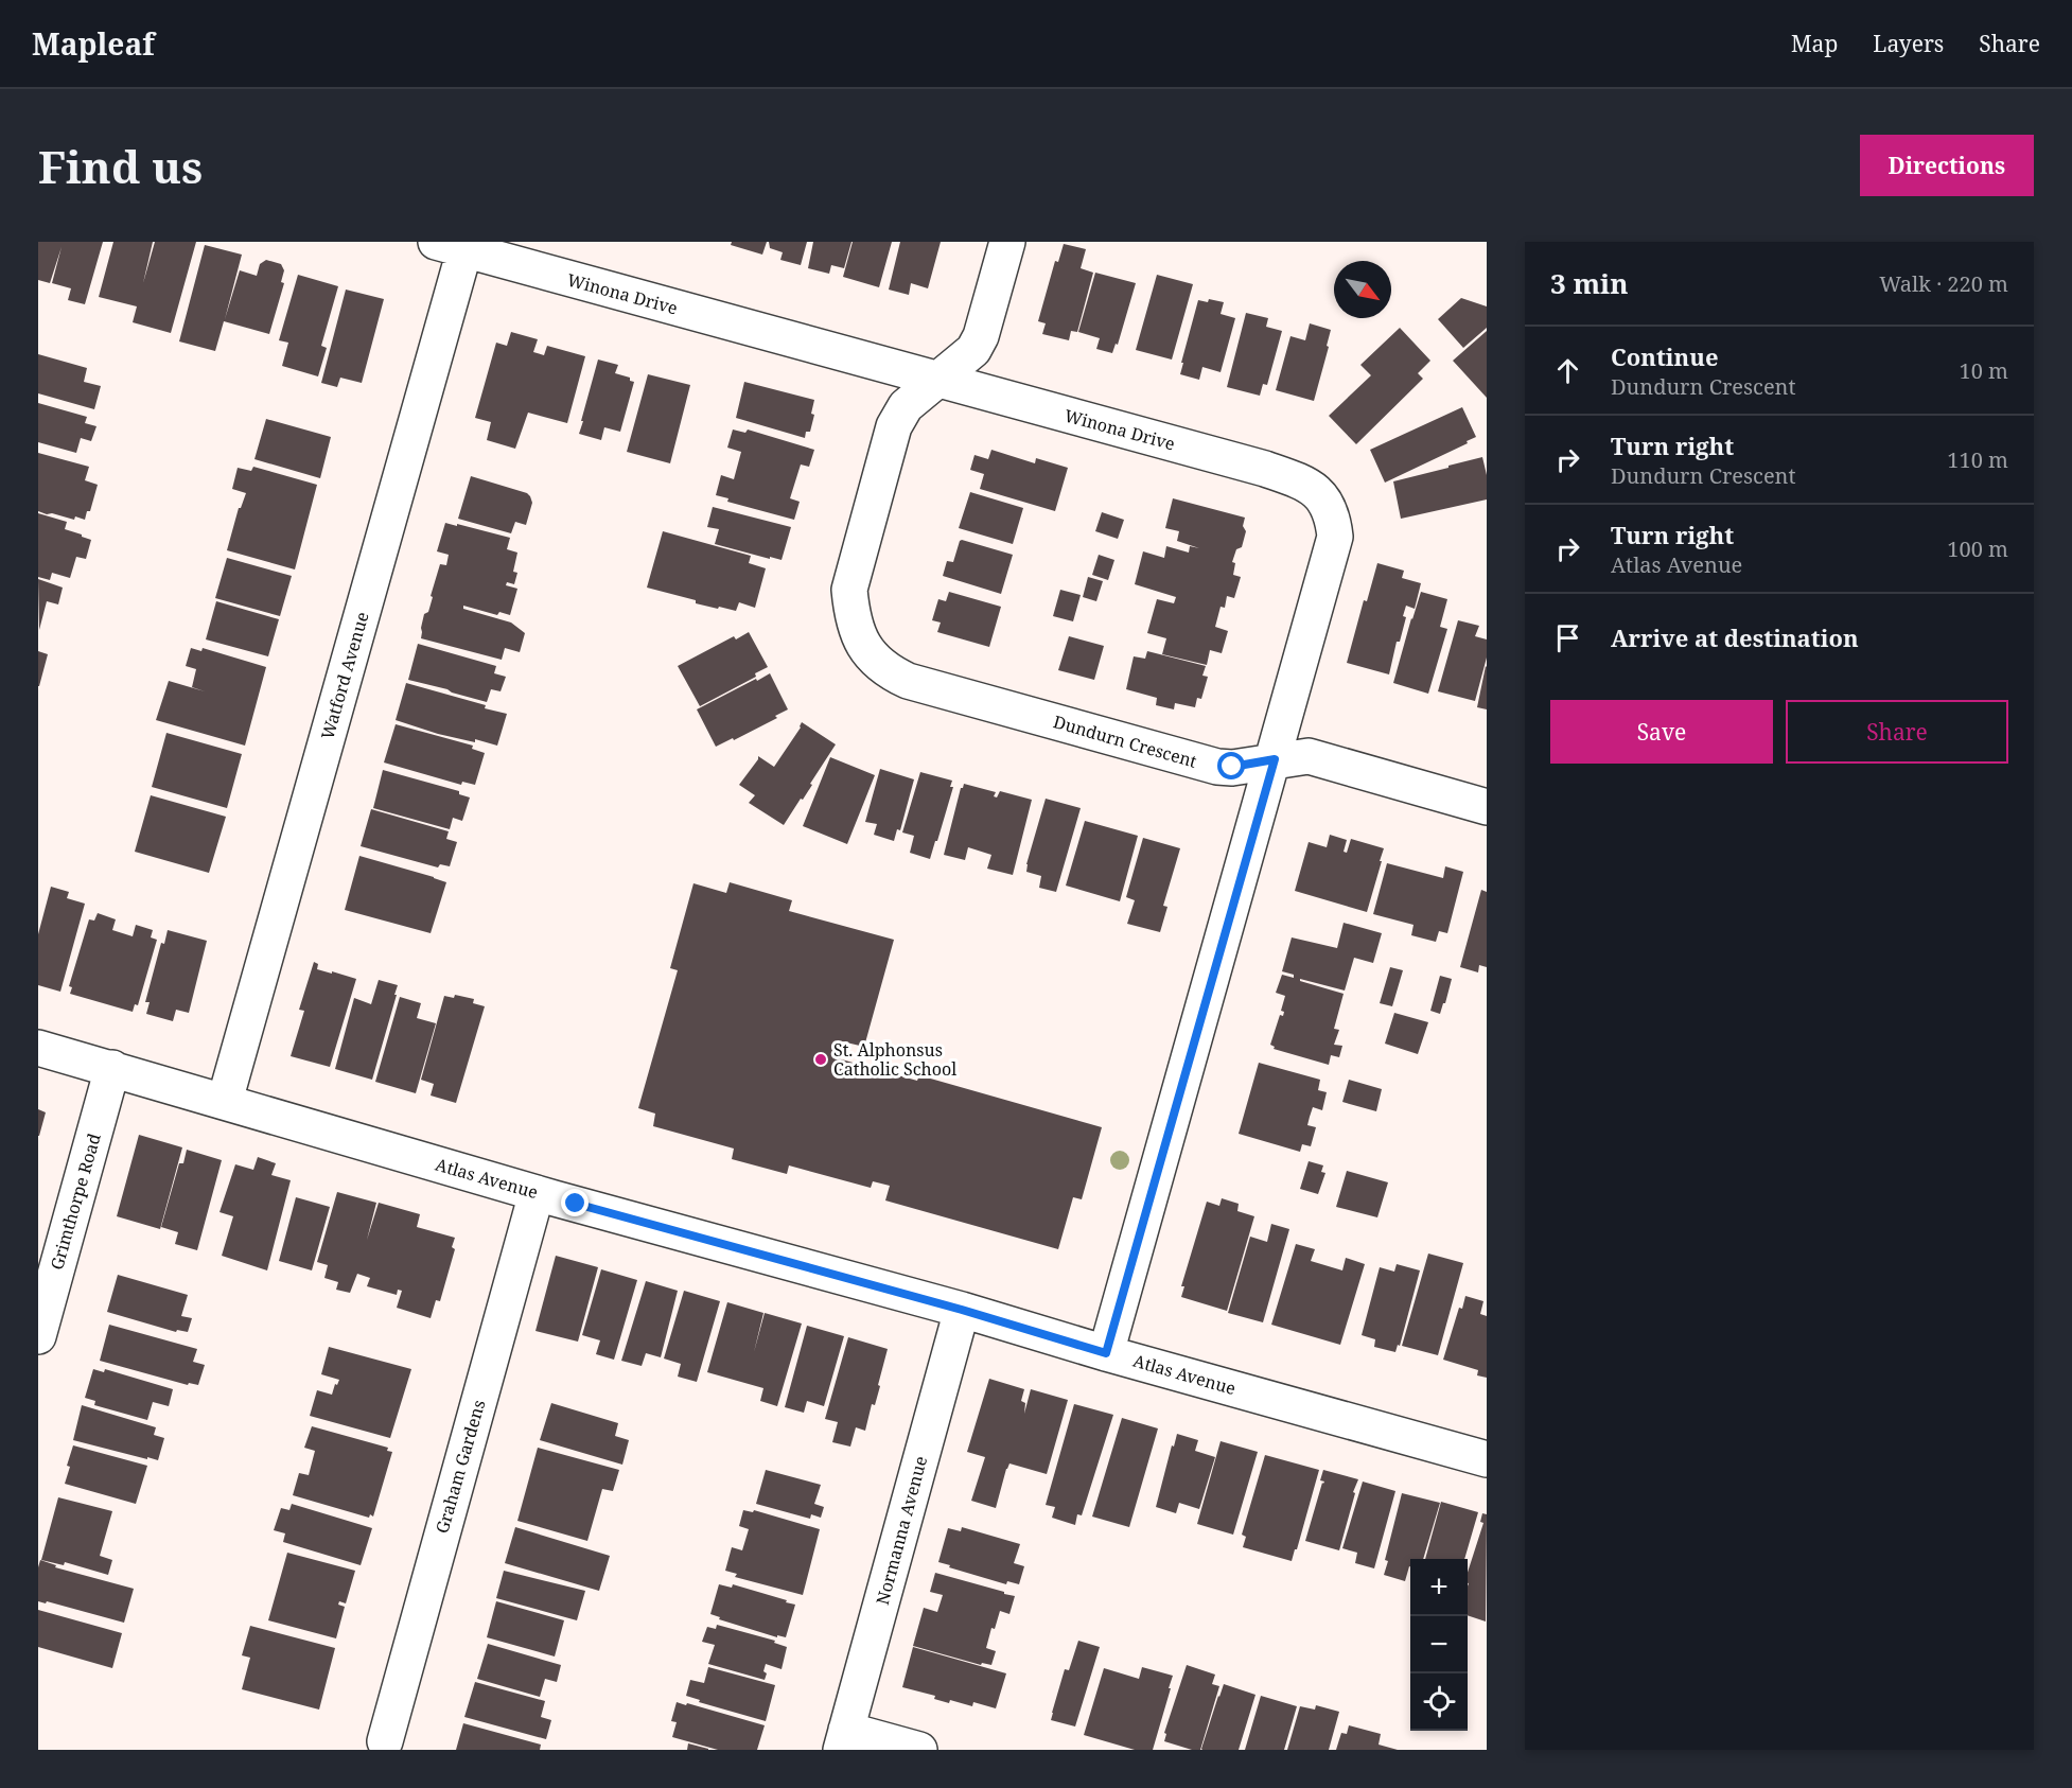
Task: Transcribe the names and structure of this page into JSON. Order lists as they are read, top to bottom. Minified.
{"streets":{"street":["Winona Drive","Watford Avenue","Dundurn Crescent","Atlas Avenue","Grimthorpe Road","Graham Gardens","Normanna Avenue"]},"crossings":[["Winona Drive","Watford Avenue"],["Winona Drive","Dundurn Crescent"],["Watford Avenue","Atlas Avenue"],["Atlas Avenue","Grimthorpe Road"],["Atlas Avenue","Graham Gardens"],["Atlas Avenue","Normanna Avenue"]],"places":["St. Alphonsus Catholic School"],"north":"bottom right","page":{"header":"Mapleaf","nav":["Map","Layers","Share"],"buttons":["Directions",["Save","Share"]],"title":"Find us","heading":["3 min","Walk · 220 m"],"list":[["Continue","Dundurn Crescent","10 m"],["Turn right","Dundurn Crescent","110 m"],["Turn right","Atlas Avenue","100 m"],"Arrive at destination"],"map_buttons":["+","−"]}}
